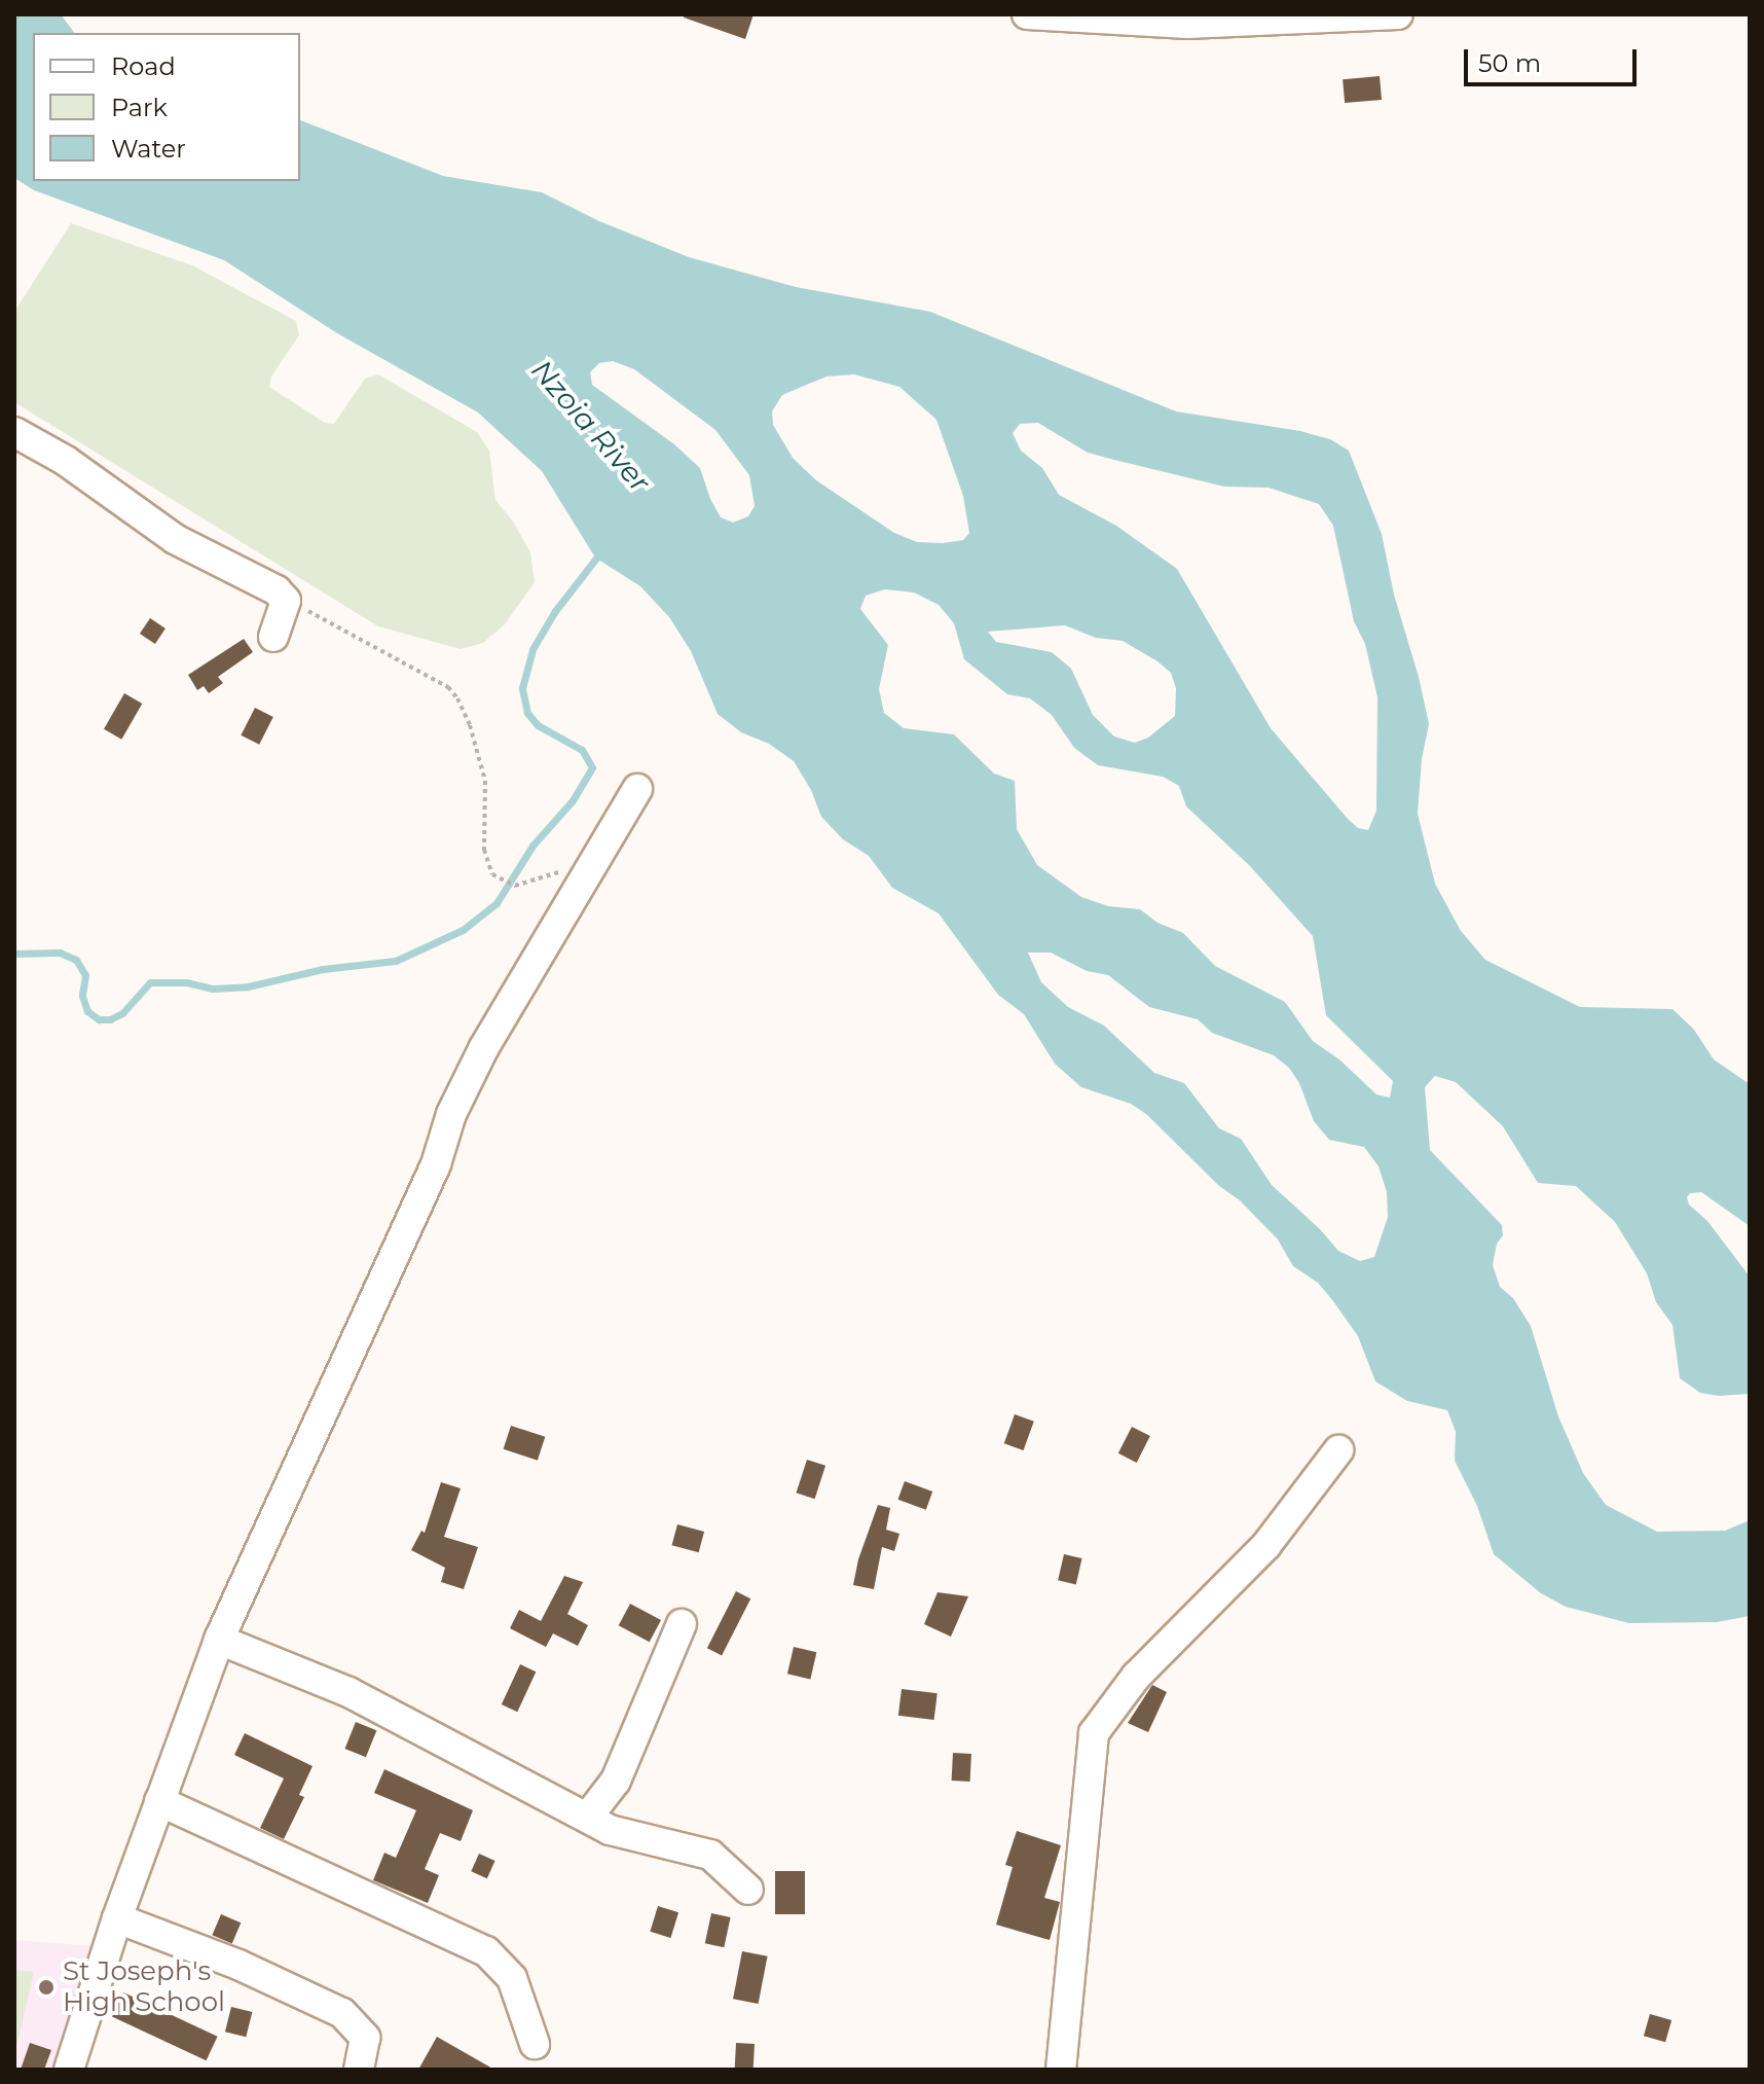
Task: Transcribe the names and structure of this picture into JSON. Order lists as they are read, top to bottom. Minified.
{"water":["Nzoia River"],"places":["St Joseph's High School"],"legend":["Road","Park","Water"],"scale_bar":"50 m"}
